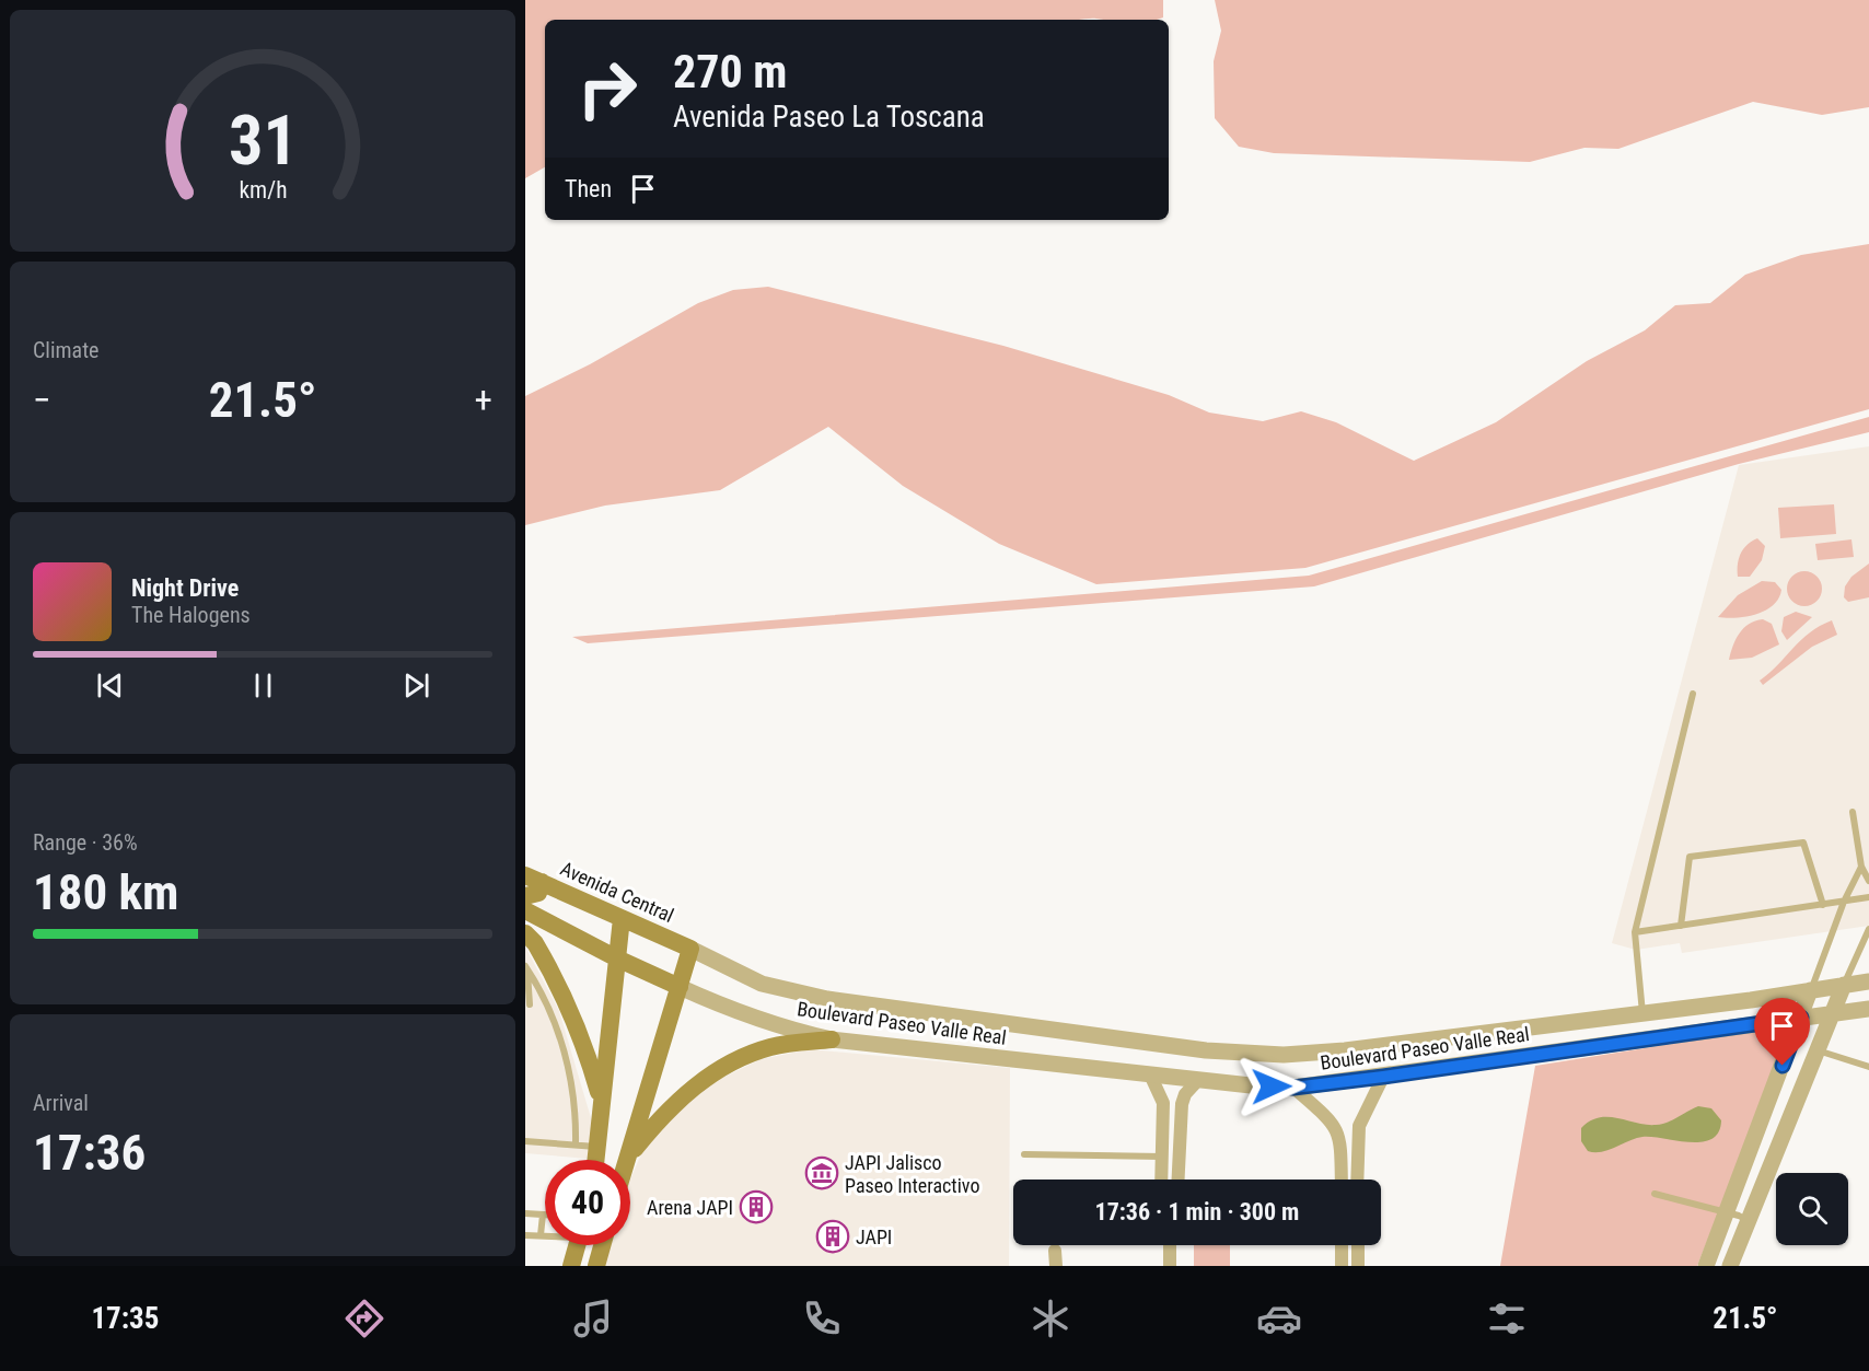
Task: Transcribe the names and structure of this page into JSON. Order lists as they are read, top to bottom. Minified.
{"streets":{"main road":["Avenida Central"],"street":["Boulevard Paseo Valle Real"]},"crossings":[["Avenida Central","Boulevard Paseo Valle Real"]],"places":{"museum":["JAPI Jalisco Paseo Interactivo"],"building":["Arena JAPI","JAPI"]},"page":{"turn":["270 m","Avenida Paseo La Toscana"],"then":"Then","tile":["Climate",["Range · 36%","180 km"],["Arrival","17:36"]],"heat":["−","21.5°","+"],"song":["Night Drive","The Halogens"],"limit":"40","trip":"17:36 · 1 min · 300 m","tabs":["17:35","21.5°"],"gauge":["31","km/h"]}}
